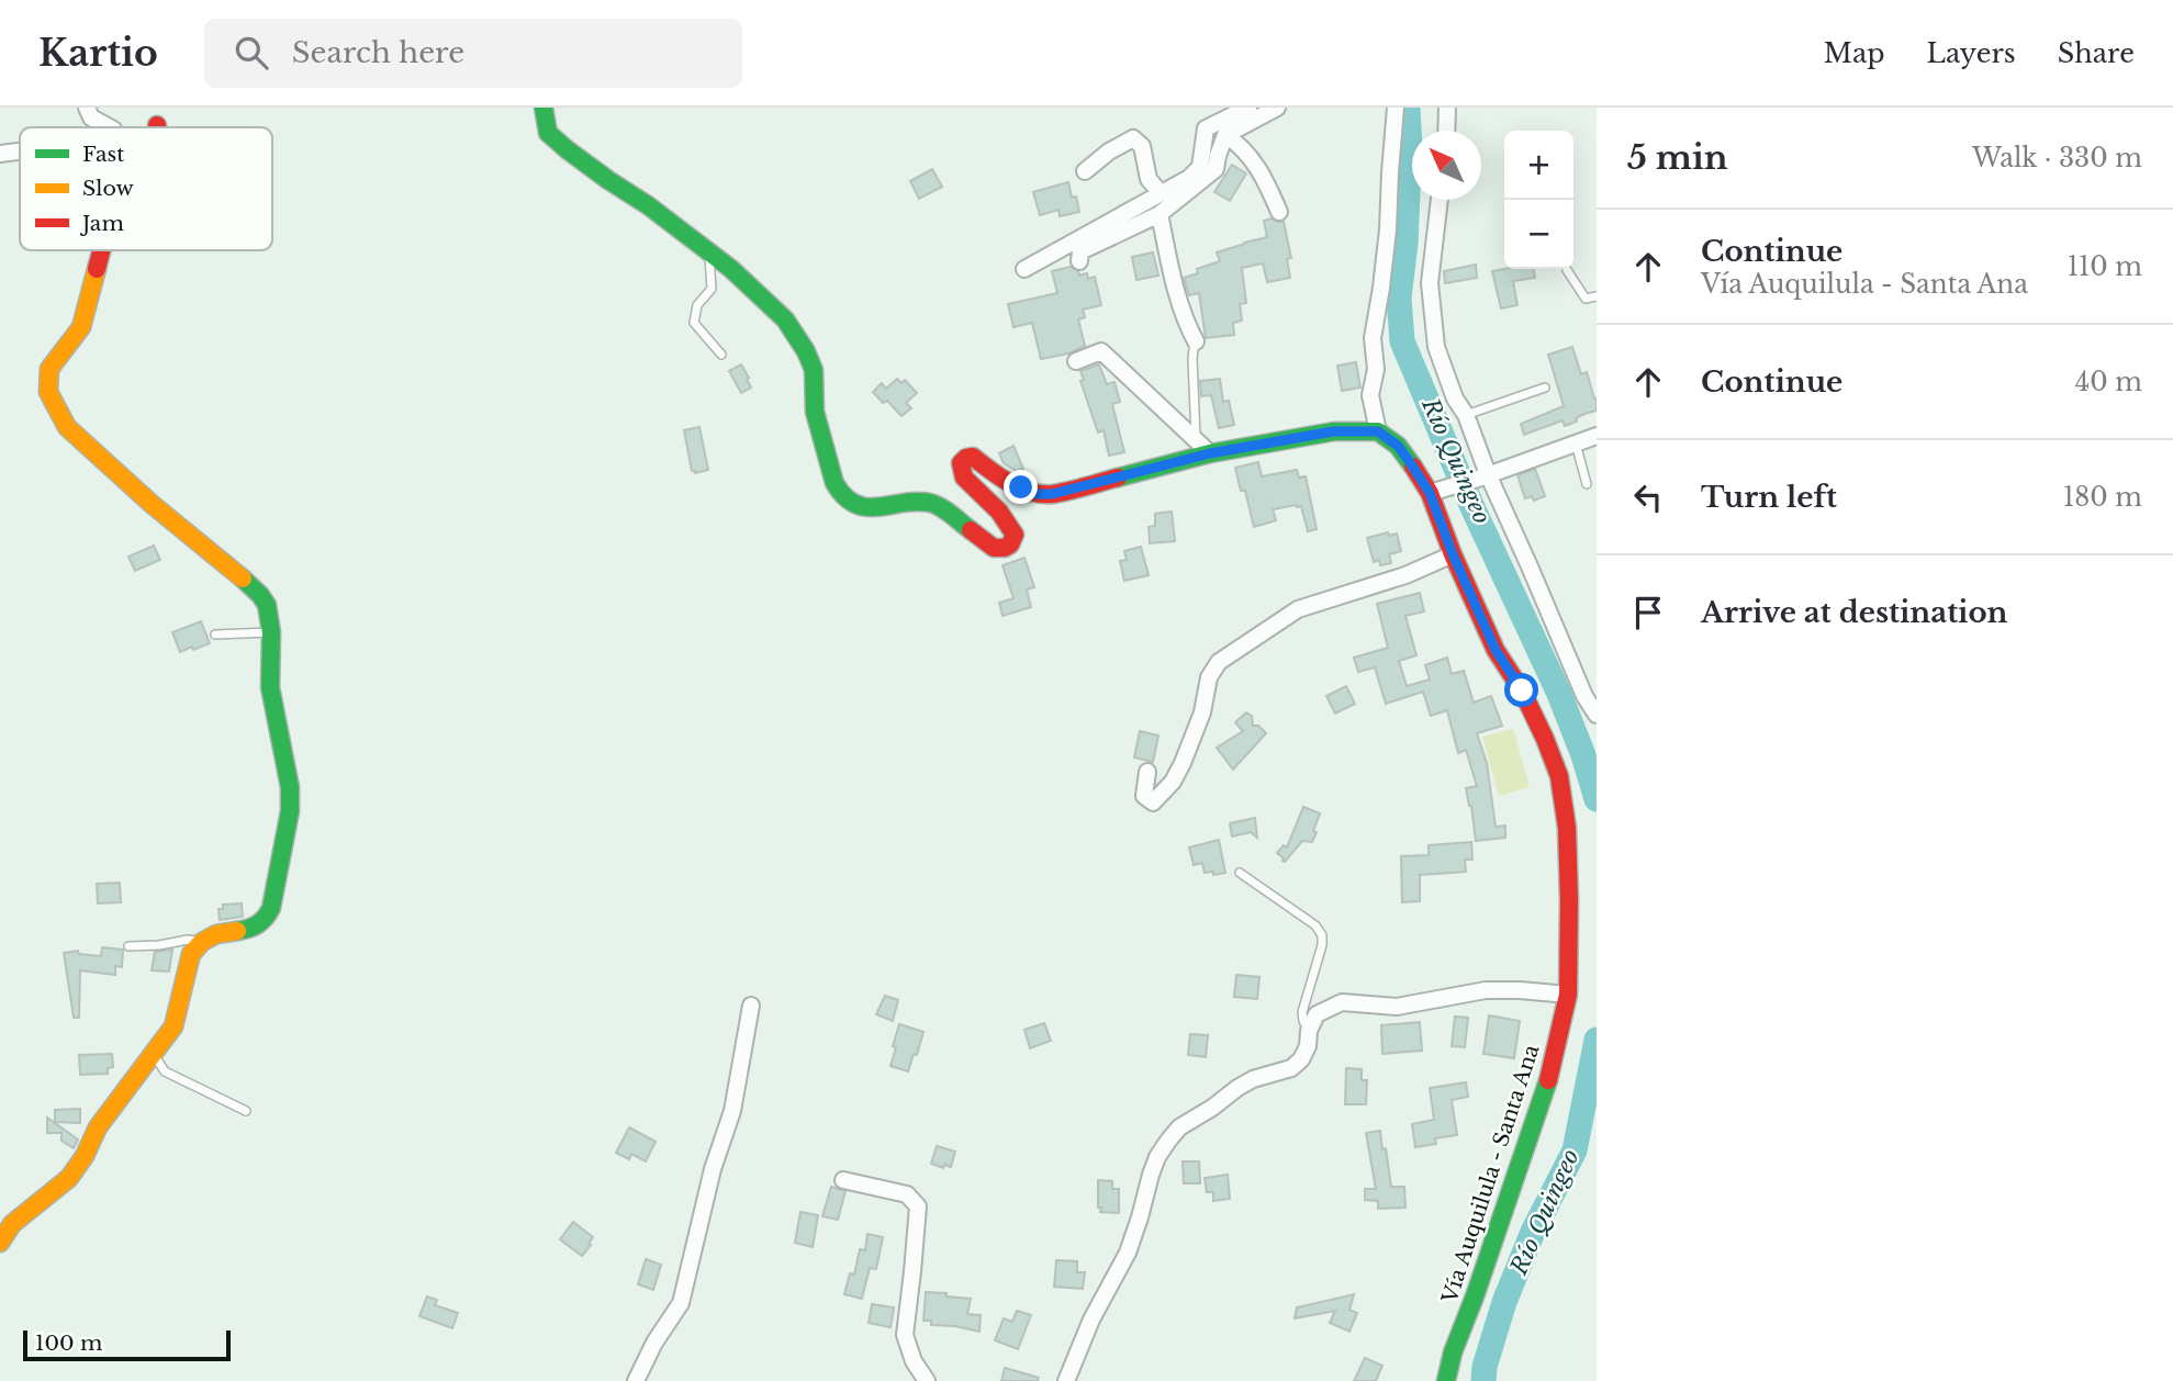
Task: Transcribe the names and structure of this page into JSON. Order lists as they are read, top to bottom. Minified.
{"streets":{"street":["Vía Auquilula - Santa Ana"]},"water":["Río Quingeo"],"legend":["Fast","Slow","Jam"],"scale_bar":"100 m","north":"top left","page":{"header":"Kartio","search":"Search here","nav":["Map","Layers","Share"],"heading":["5 min","Walk · 330 m"],"map_buttons":["+","−"],"list":[["Continue","Vía Auquilula - Santa Ana","110 m"],["Continue","40 m"],["Turn left","180 m"],"Arrive at destination"],"scale":"100 m"}}
